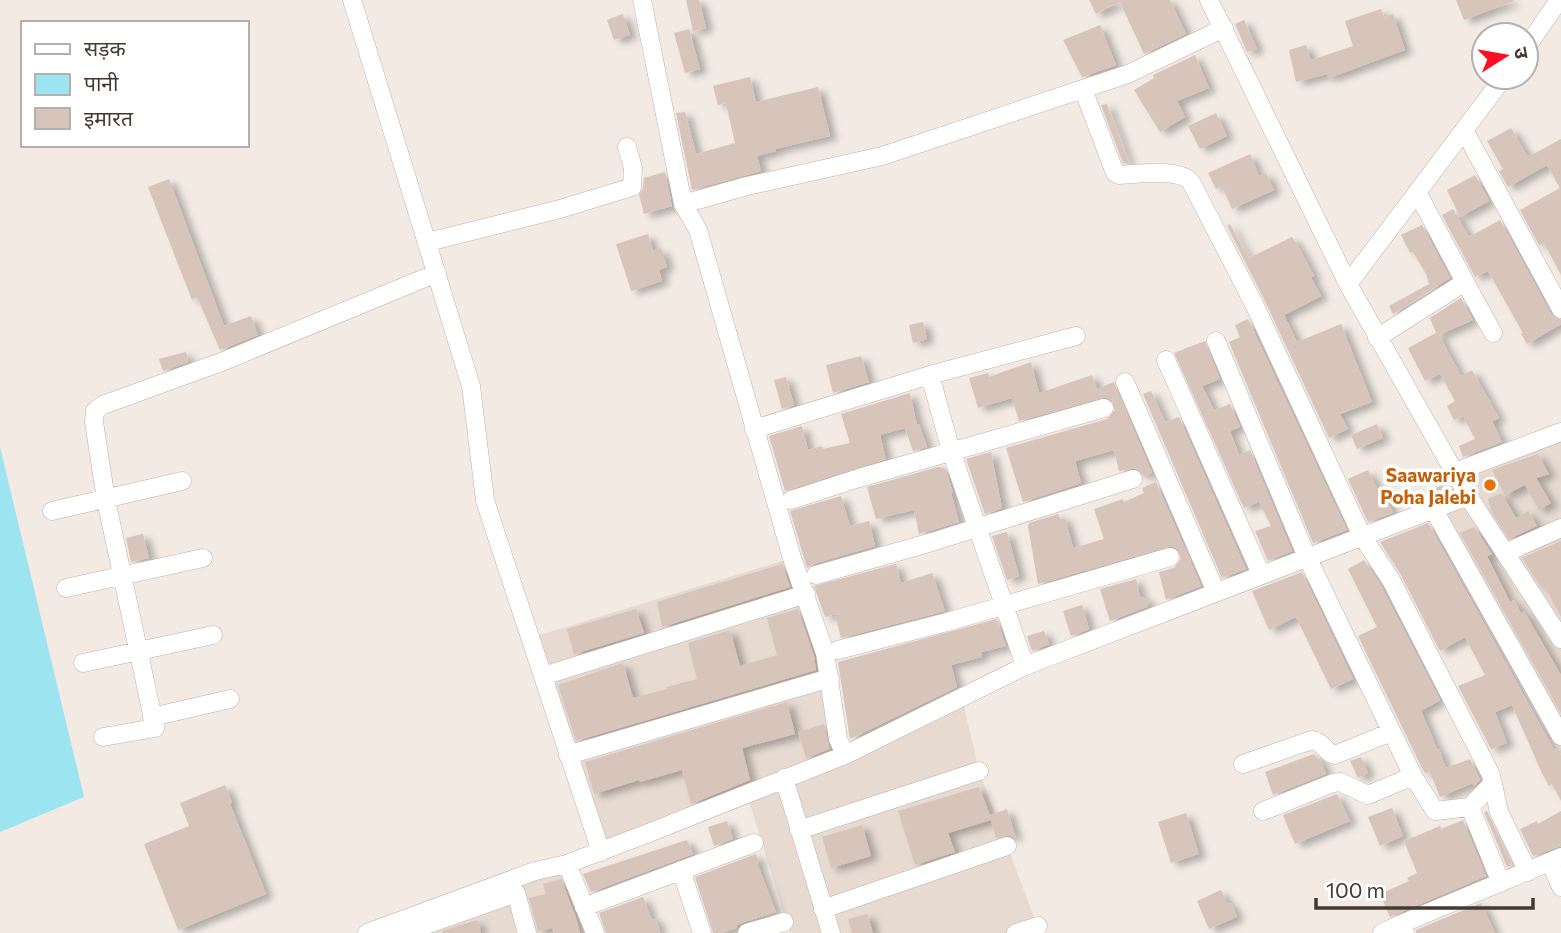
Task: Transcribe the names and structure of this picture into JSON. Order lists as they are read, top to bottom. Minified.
{"places":["Saawariya Poha Jalebi"],"legend":["सड़क","पानी","इमारत"],"scale_bar":"100 m","north":"right"}
